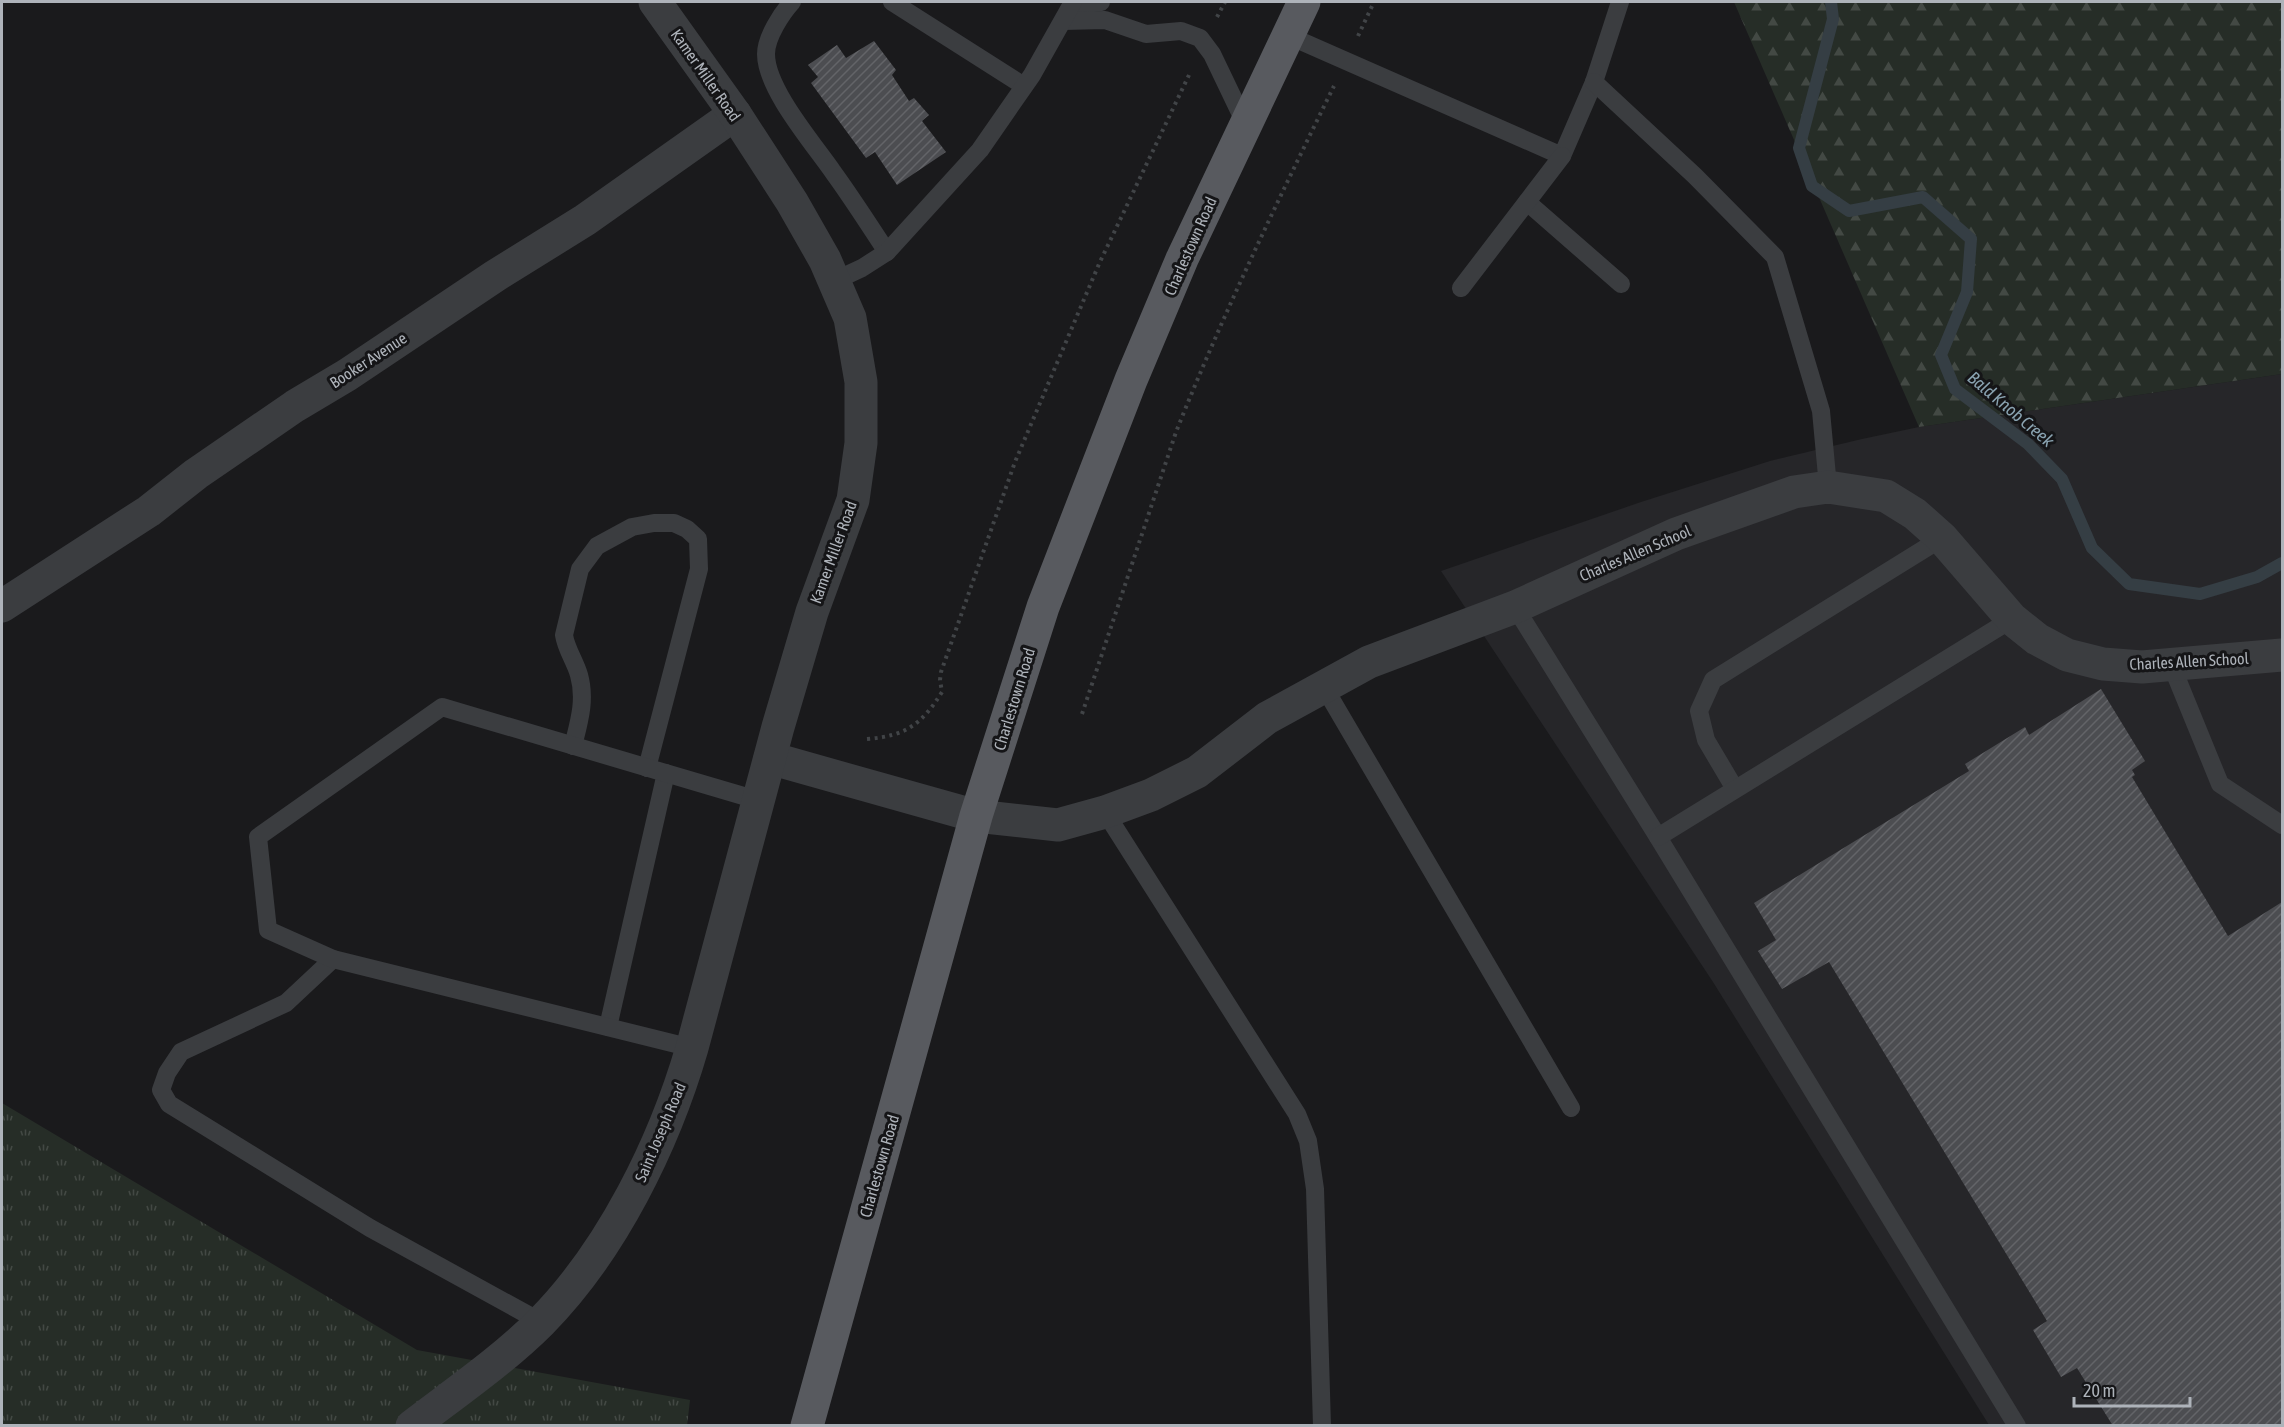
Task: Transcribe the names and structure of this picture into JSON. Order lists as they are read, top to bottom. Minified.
{"streets":{"main road":["Charlestown Road"],"street":["Kamer Miller Road","Booker Avenue","Charles Allen School","Saint Joseph Road"]},"crossings":[["Kamer Miller Road","Booker Avenue"],["Kamer Miller Road","Saint Joseph Road"],["Charlestown Road","Charles Allen School"]],"water":["Bald Knob Creek"],"scale_bar":"20 m"}
